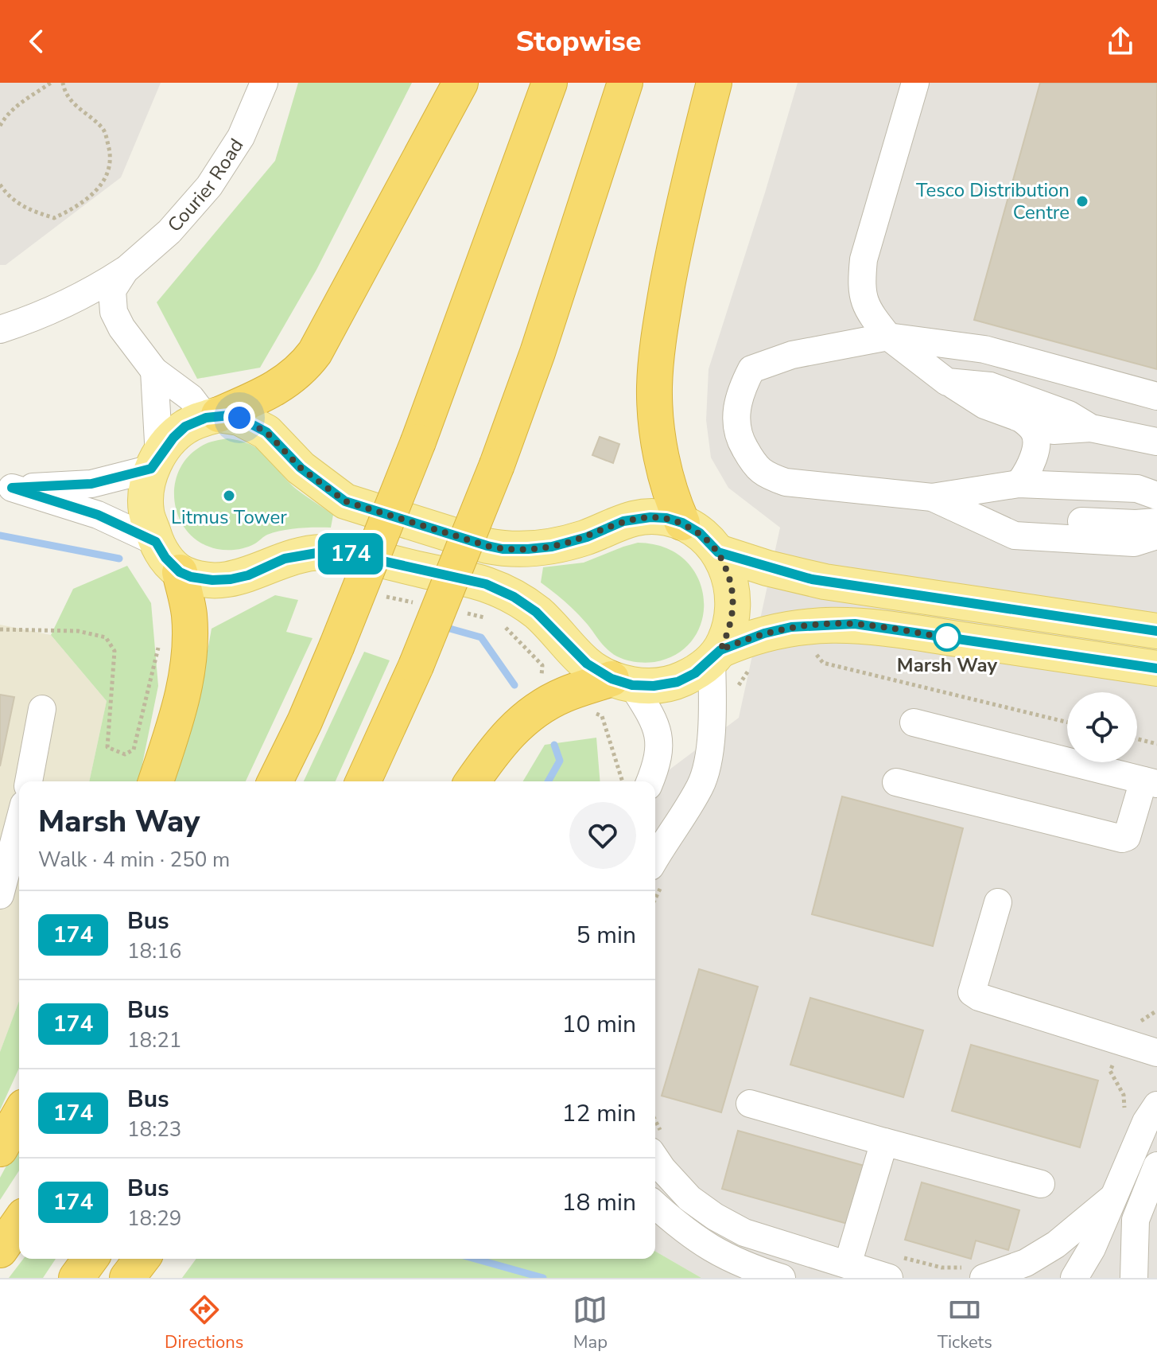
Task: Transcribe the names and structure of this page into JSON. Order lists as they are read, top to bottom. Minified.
{"streets":{"street":["Courier Road"]},"places":["Tesco Distribution Centre","Litmus Tower","Marsh Way"],"lines":["bus line 174"],"page":{"header":"Stopwise","on_map":"174","heading":["Marsh Way","Walk · 4 min · 250 m"],"list":[{"mark":"174","name":"Bus","note":"18:16","value":"5 min"},{"mark":"174","name":"Bus","note":"18:21","value":"10 min"},{"mark":"174","name":"Bus","note":"18:23","value":"12 min"},{"mark":"174","name":"Bus","note":"18:29","value":"18 min"}],"tabs":["Directions","Map","Tickets"]}}
